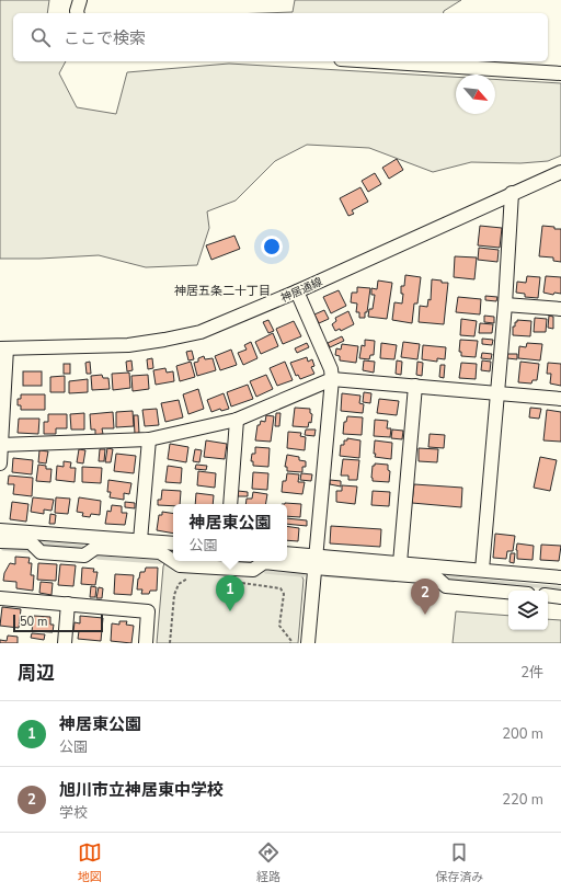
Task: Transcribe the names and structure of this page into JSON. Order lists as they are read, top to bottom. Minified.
{"streets":{"street":["神居通線"]},"districts":["神居五条二十丁目"],"scale_bar":"50 m","north":"bottom right","page":{"search":"ここで検索","popup":["神居東公園","公園"],"pins":["1","2"],"scale":"50 m","heading":["周辺","2件"],"list":[{"mark":"1","name":"神居東公園","note":"公園","value":"200 m"},{"mark":"2","name":"旭川市立神居東中学校","note":"学校","value":"220 m"}],"nav":["地図","経路","保存済み"]}}
